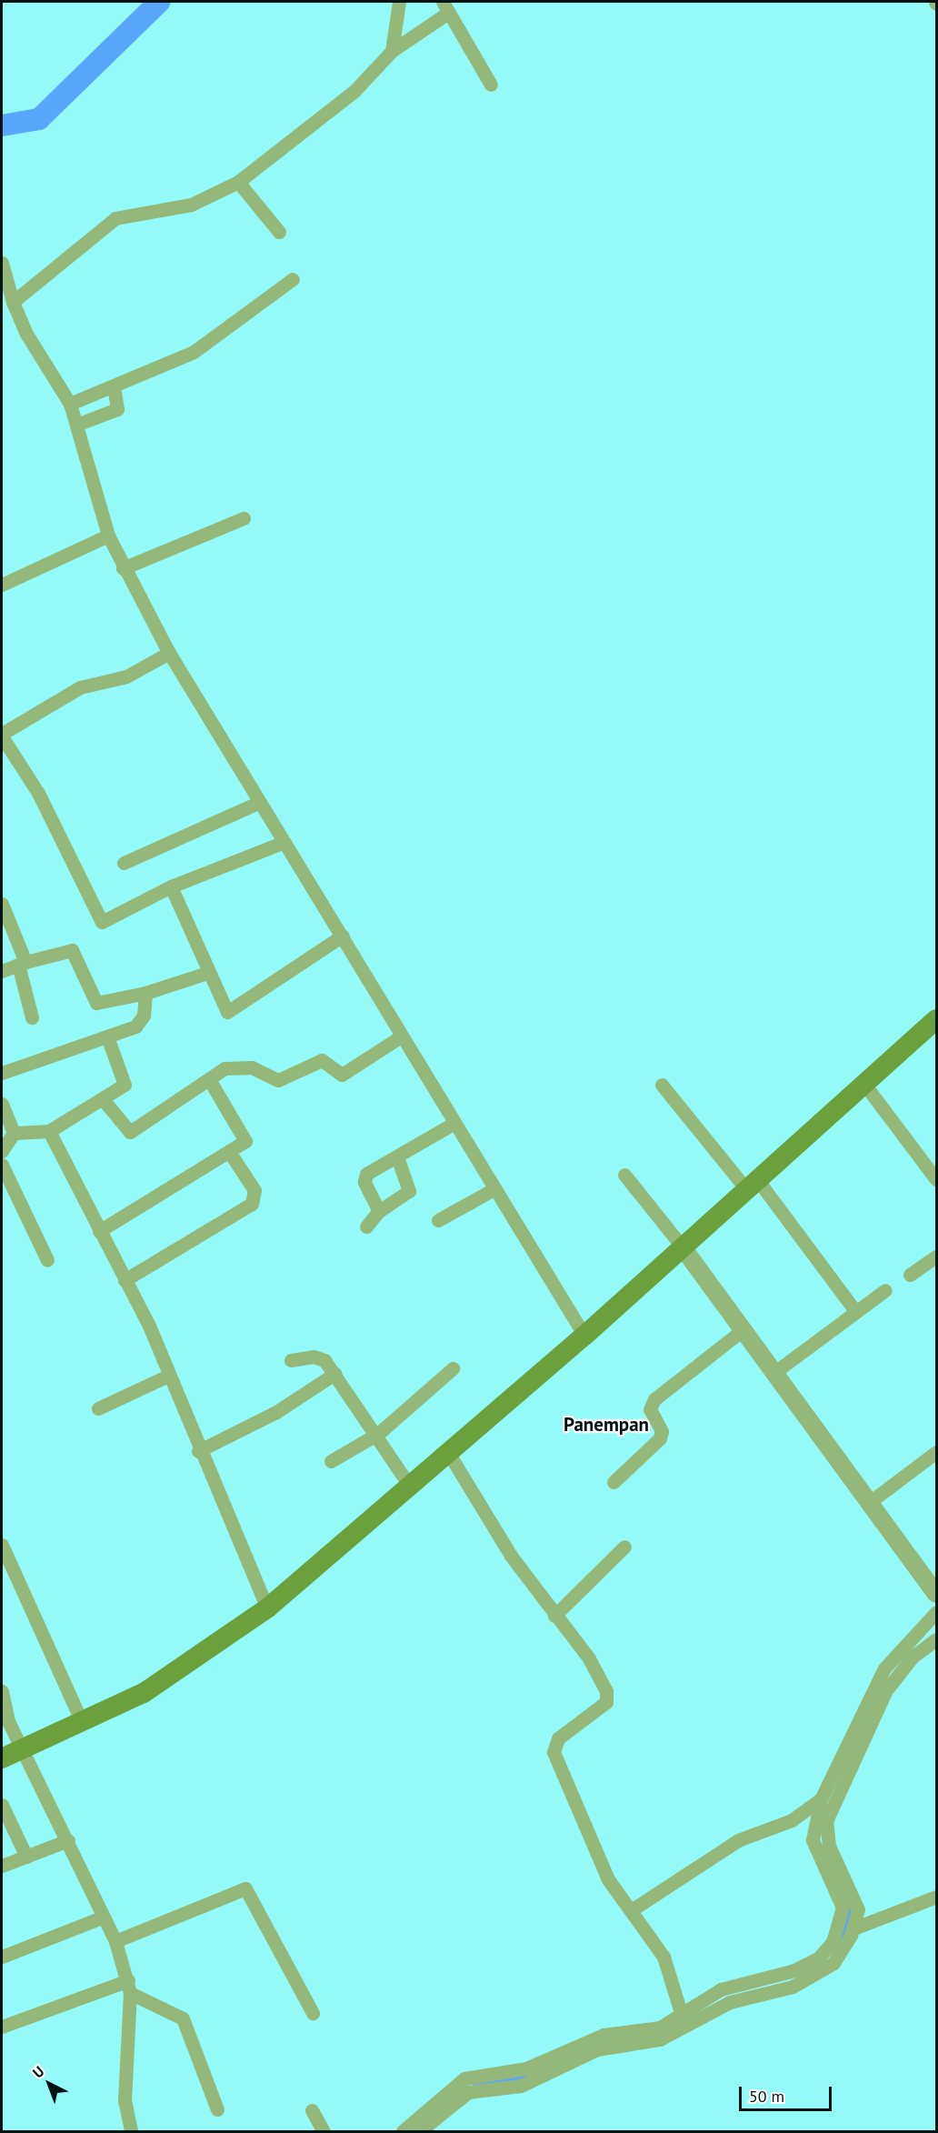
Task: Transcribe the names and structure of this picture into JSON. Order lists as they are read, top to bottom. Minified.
{"districts":["Panempan"],"scale_bar":"50 m","north":"top left"}
